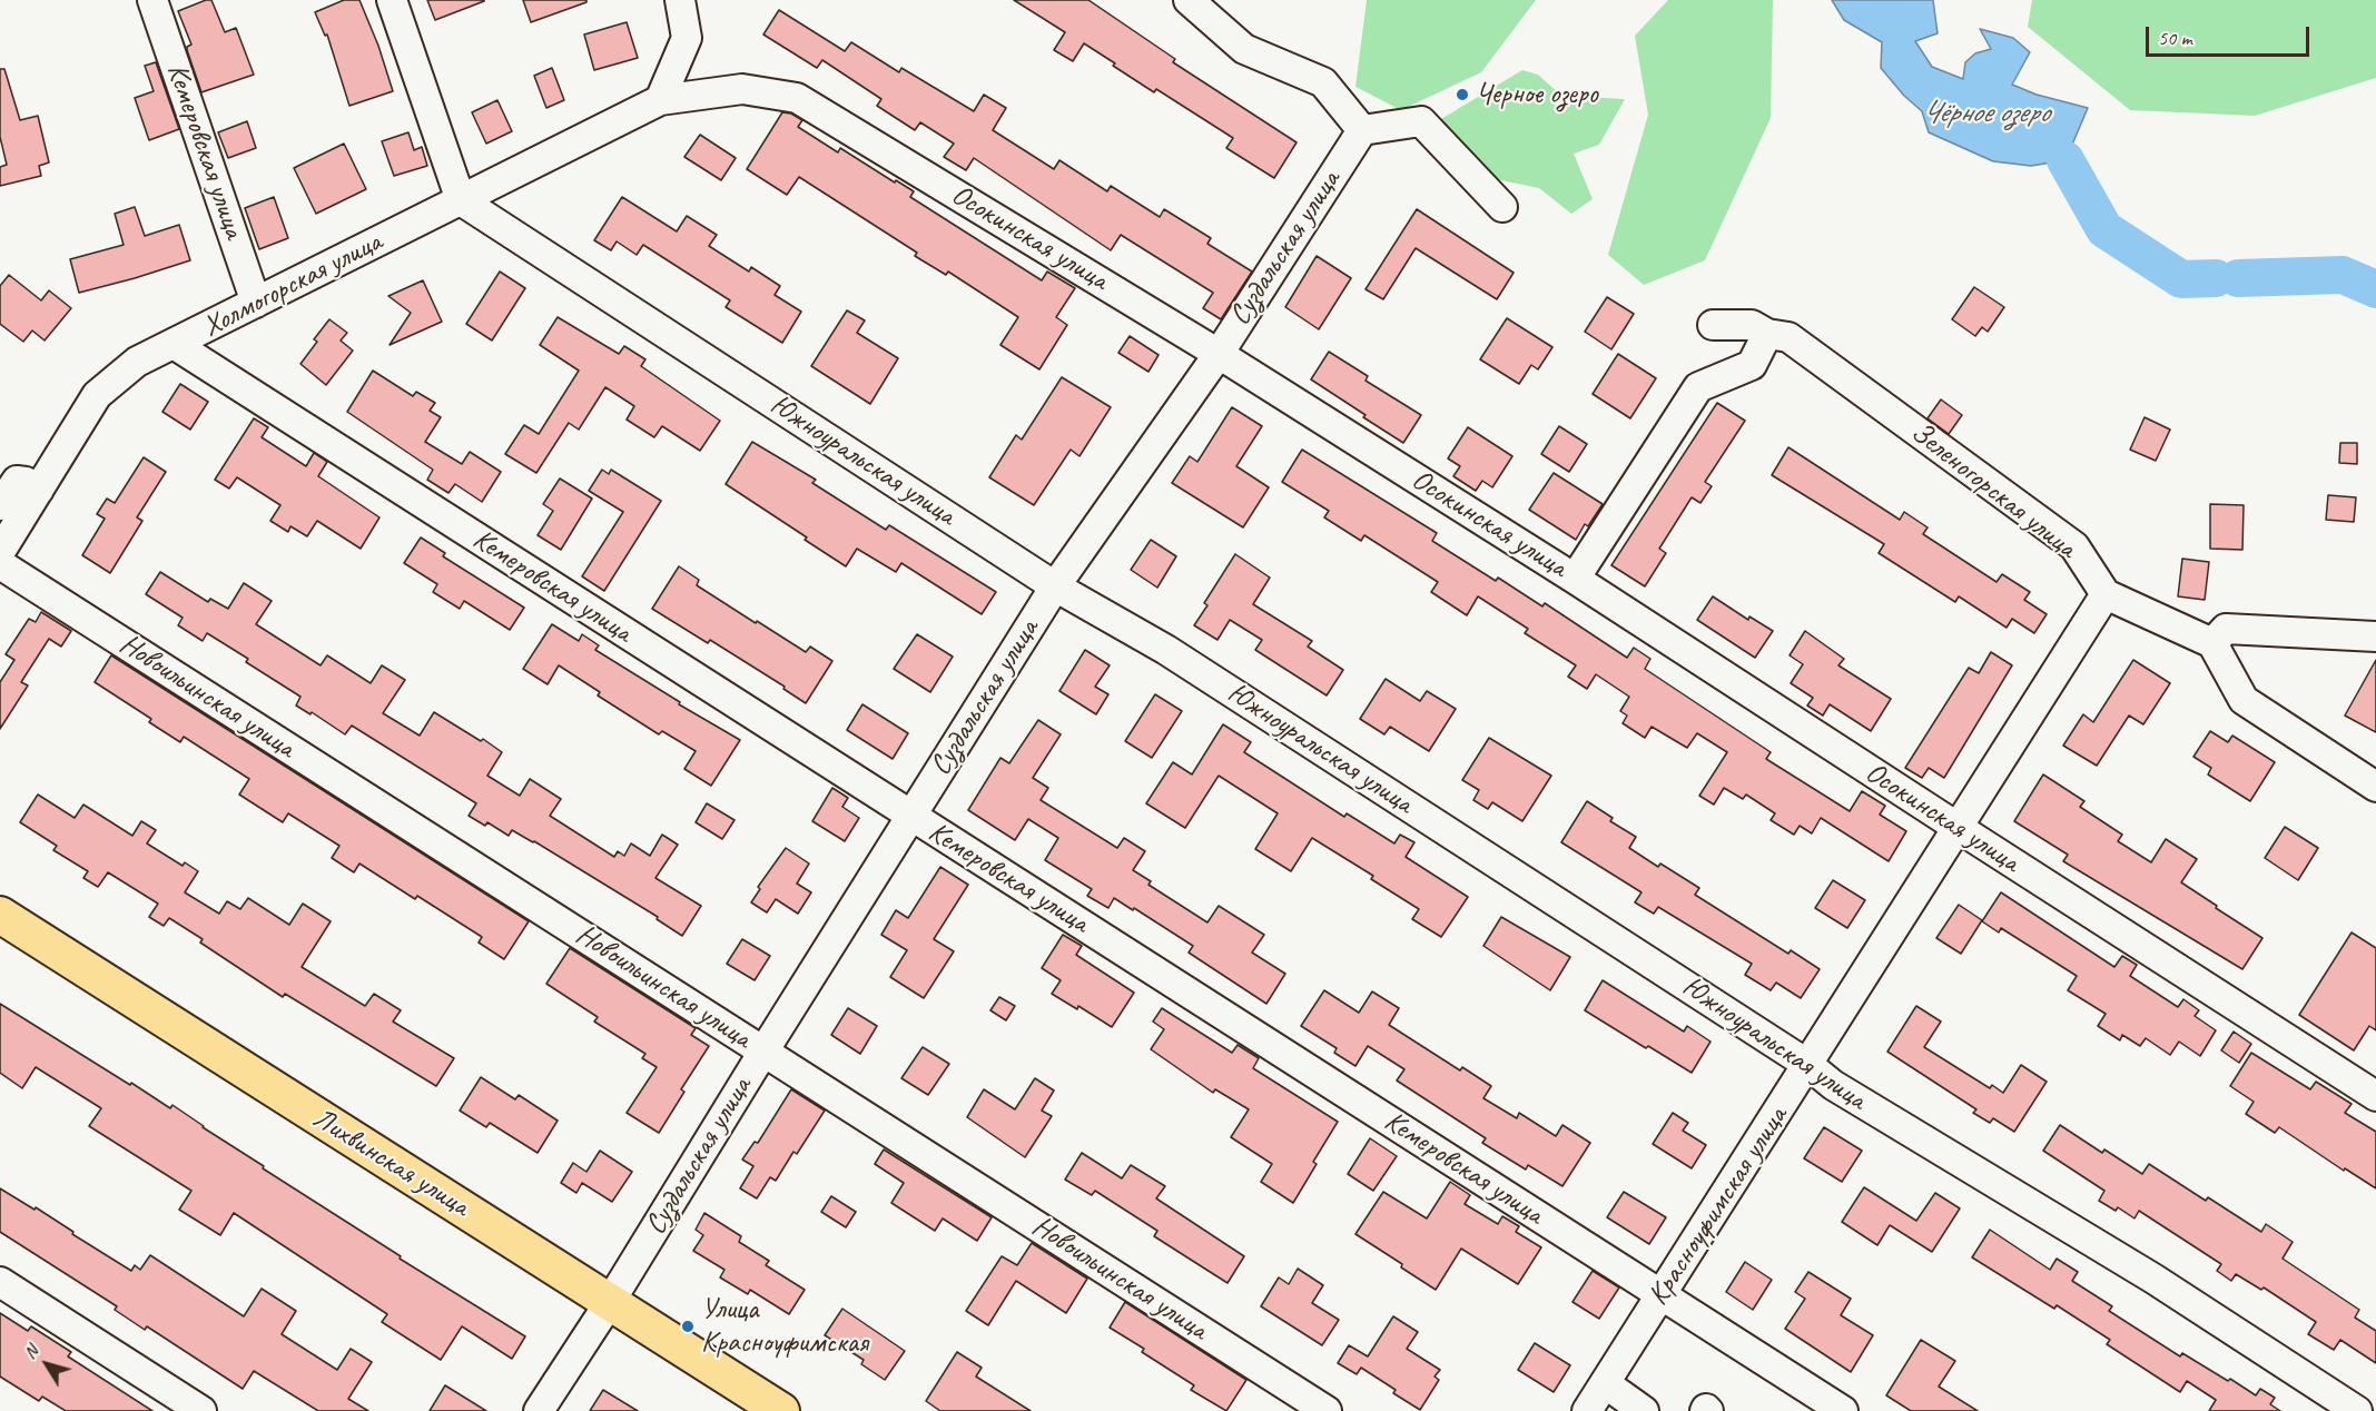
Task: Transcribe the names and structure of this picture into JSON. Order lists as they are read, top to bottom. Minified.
{"streets":{"main road":["Лихвинская улица"],"street":["Кемеровская улица","Осокинская улица","Суздальская улица","Холмогорская улица","Южноуральская улица","Зеленогорская улица","Новоильинская улица","Красноуфимская улица"]},"crossings":[["Кемеровская улица","Суздальская улица"],["Кемеровская улица","Холмогорская улица"],["Кемеровская улица","Красноуфимская улица"],["Осокинская улица","Суздальская улица"],["Осокинская улица","Холмогорская улица"],["Осокинская улица","Красноуфимская улица"],["Суздальская улица","Южноуральская улица"],["Суздальская улица","Новоильинская улица"],["Суздальская улица","Лихвинская улица"],["Холмогорская улица","Южноуральская улица"],["Холмогорская улица","Новоильинская улица"],["Южноуральская улица","Красноуфимская улица"],["Зеленогорская улица","Красноуфимская улица"]],"water":["Чёрное озеро"],"places":["Черное озеро","Улица Красноуфимская"],"scale_bar":"50 m","north":"top left"}
